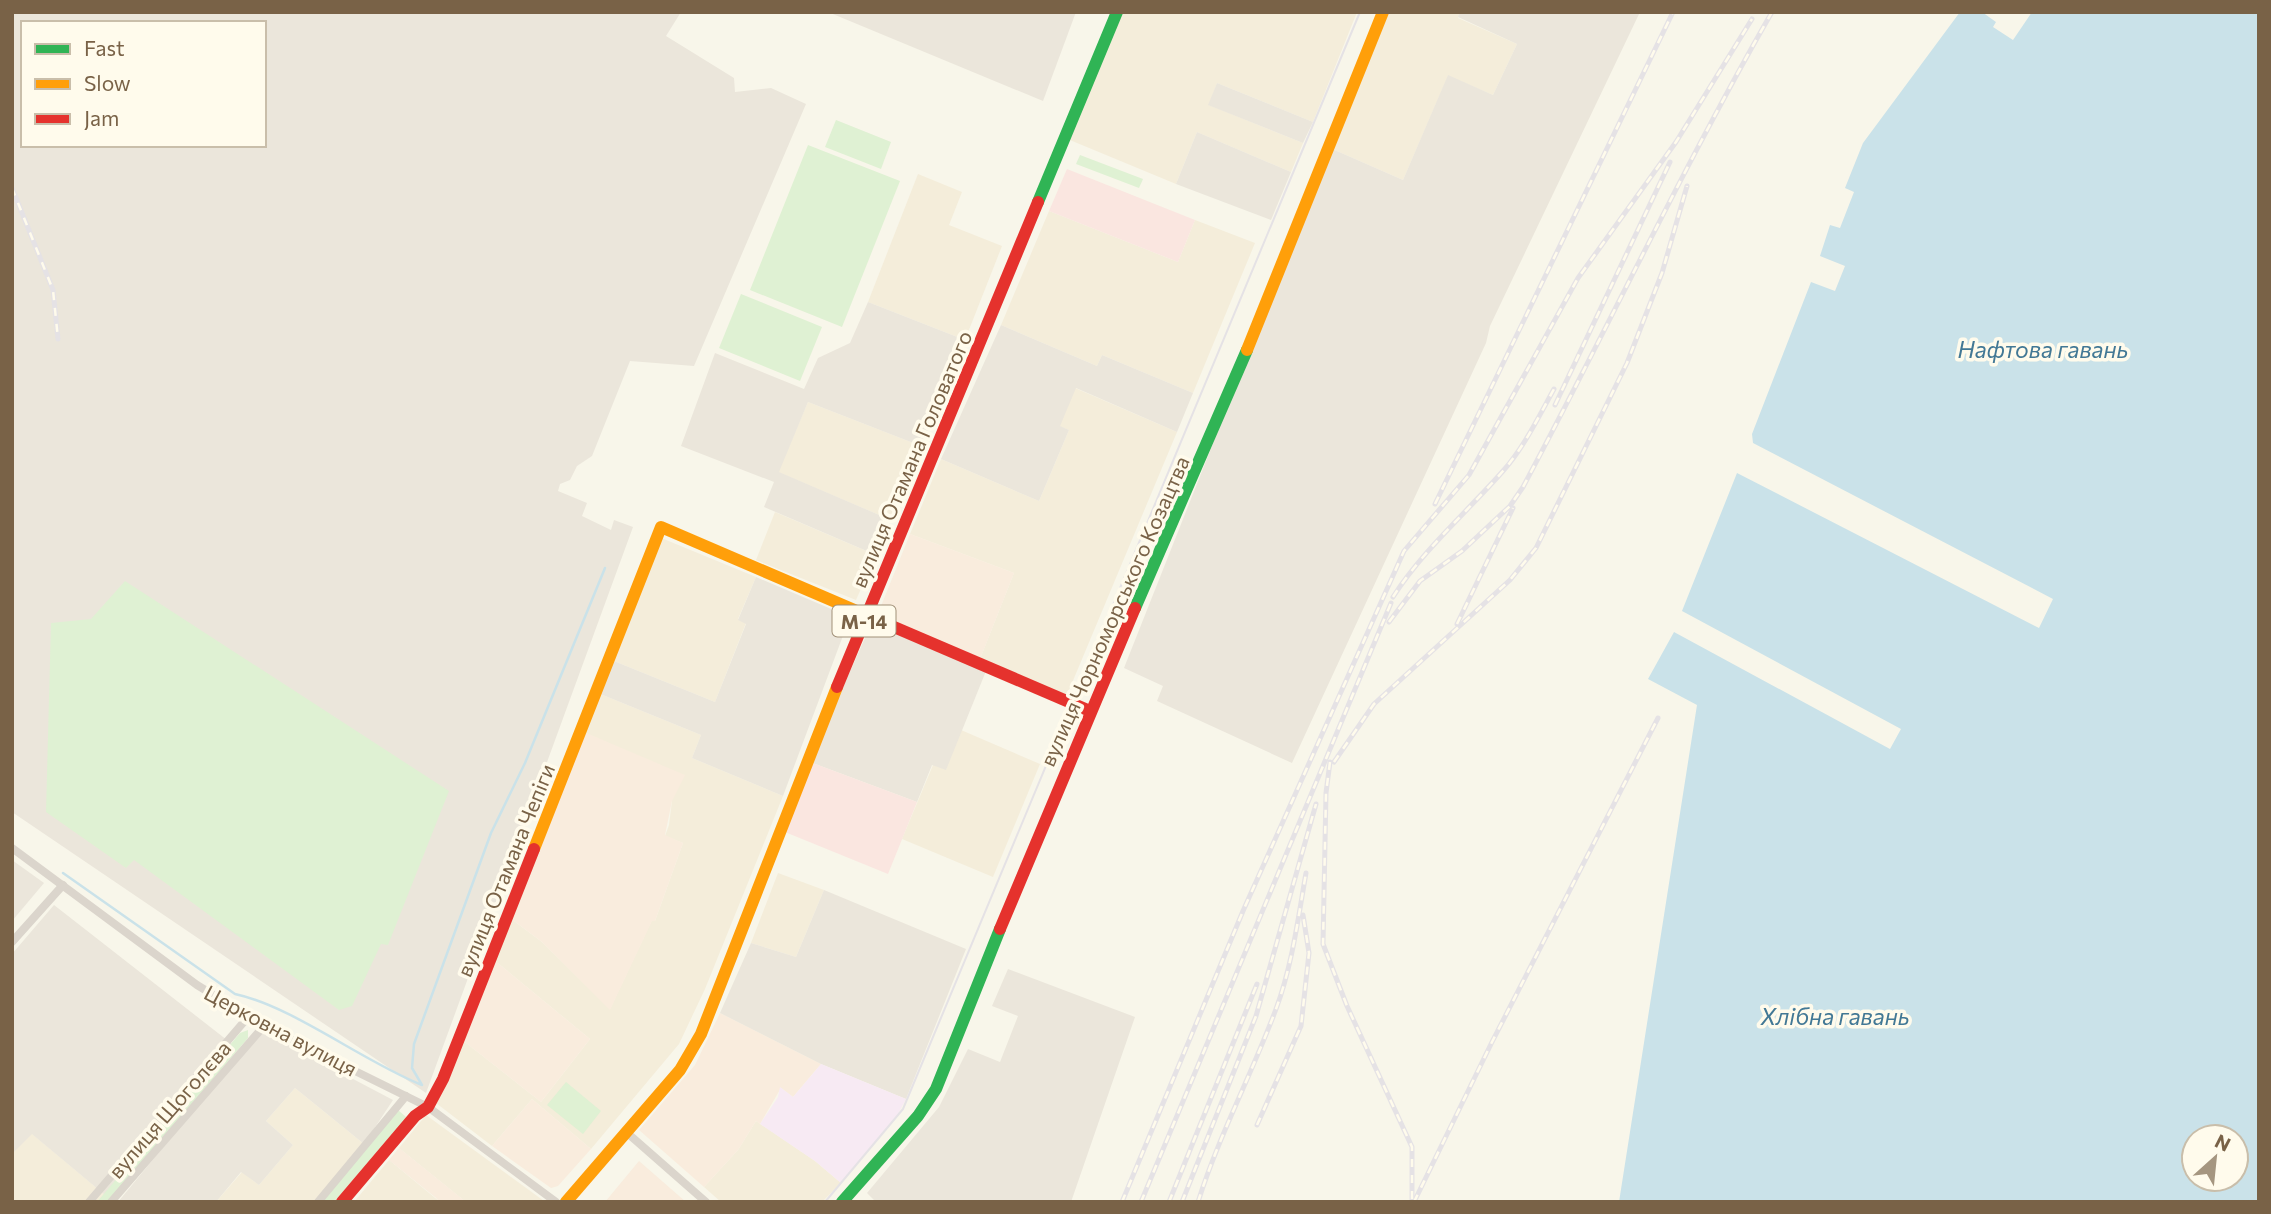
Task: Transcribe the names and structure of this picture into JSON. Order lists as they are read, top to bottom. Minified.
{"streets":{"main road":["вулиця Отамана Головатого","вулиця Чорноморського Козацтва","М-14","вулиця Отамана Чепіги"],"street":["Церковна вулиця","вулиця Щоголєва"]},"crossings":[["вулиця Отамана Головатого","вулиця Отамана Чепіги"],["вулиця Отамана Чепіги","Церковна вулиця"],["Церковна вулиця","вулиця Щоголєва"]],"water":["Нафтова гавань","Хлібна гавань"],"legend":["Fast","Slow","Jam"],"north":"top right"}
